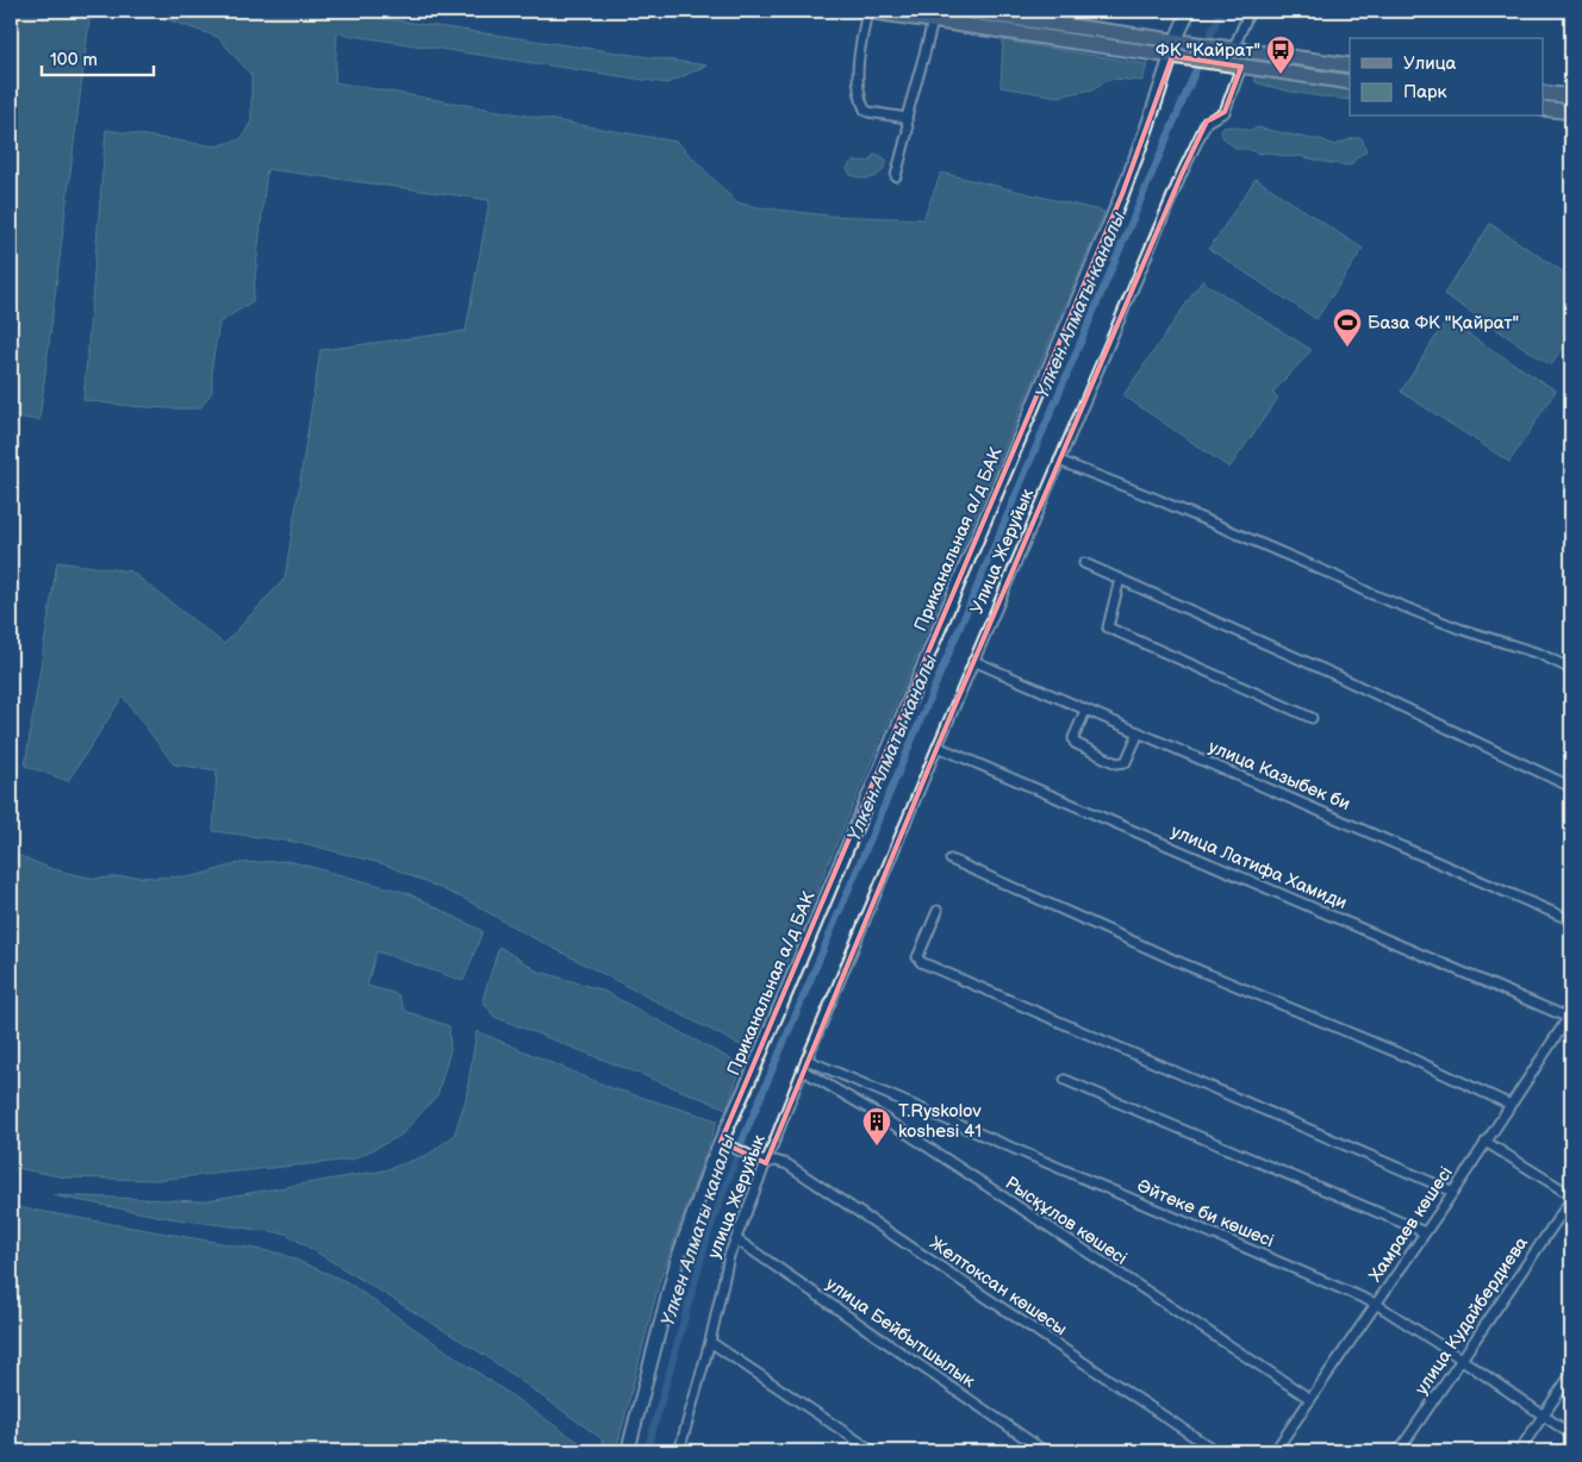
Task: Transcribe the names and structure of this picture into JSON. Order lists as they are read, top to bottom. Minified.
{"streets":{"street":["Приканальная а/д БАК","Улица Жеруйык","улица Казыбек би","улица Латифа Хамиди","улица Жеруйык","Әйтеке би көшесі","Рысқұлов көшесі","Хамраев көшесі","Желтоксан көшесы","улица Кудайбердиева","улица Бейбытшылык"]},"crossings":[["Приканальная а/д БАК","Желтоксан көшесы"],["Улица Жеруйык","улица Казыбек би"],["Улица Жеруйык","улица Латифа Хамиди"],["Улица Жеруйык","улица Жеруйык"],["Улица Жеруйык","Әйтеке би көшесі"],["улица Латифа Хамиди","Хамраев көшесі"],["улица Жеруйык","Әйтеке би көшесі"],["улица Жеруйык","Рысқұлов көшесі"],["улица Жеруйык","Желтоксан көшесы"],["улица Жеруйык","улица Бейбытшылык"],["Әйтеке би көшесі","Хамраев көшесі"],["Әйтеке би көшесі","улица Кудайбердиева"],["Рысқұлов көшесі","Хамраев көшесі"]],"water":["Үлкен Алматы каналы"],"places":{"bus stop":["ФК \"Кайрат\""],"sports":["База ФК \"Қайрат\""],"building":["T.Ryskolov koshesi 41"]},"legend":["Улица","Парк"],"scale_bar":"100 m"}
